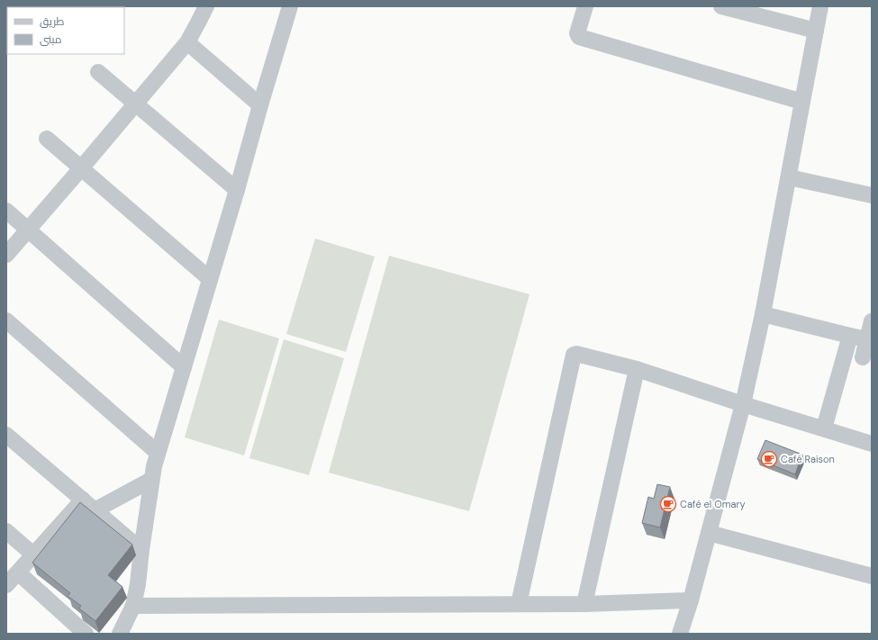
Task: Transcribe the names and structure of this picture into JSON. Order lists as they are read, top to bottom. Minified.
{"places":{"cafe":["Café Raison","Café el Omary"]},"legend":["طريق","مبنى"]}
